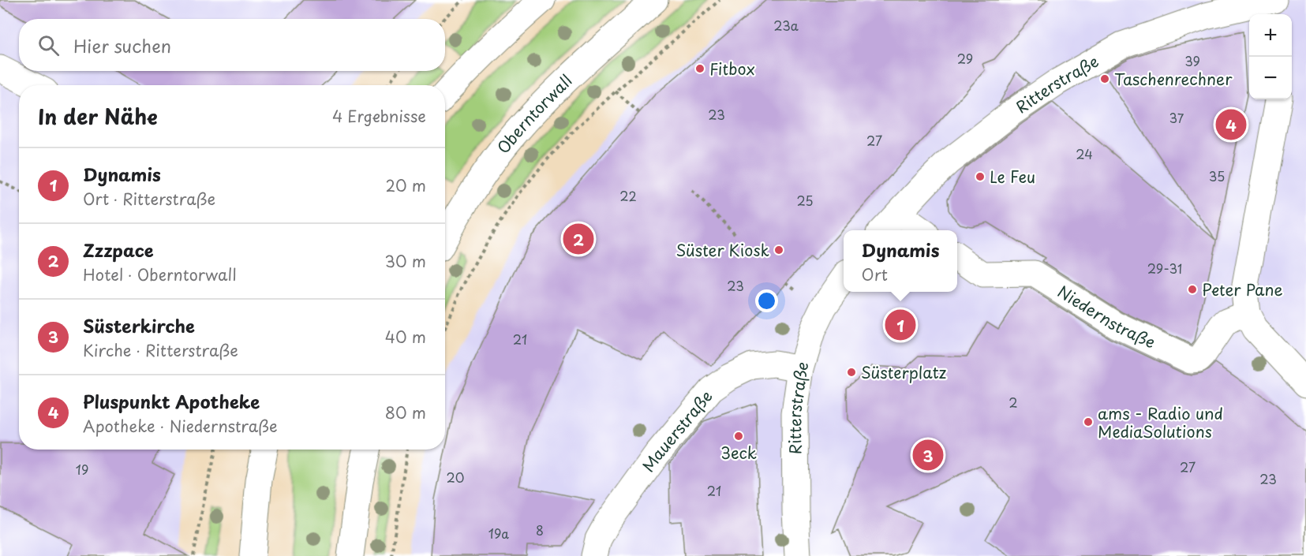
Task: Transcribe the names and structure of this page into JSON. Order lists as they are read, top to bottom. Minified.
{"streets":{"street":["Ritterstraße","Oberntorwall","Niedernstraße","Mauerstraße"]},"crossings":[["Ritterstraße","Mauerstraße"]],"places":["Fitbox","Taschenrechner","Le Feu","Süster Kiosk","Peter Pane","Süsterplatz","ams - Radio und MediaSolutions","3eck"],"house_numbers":["23a","29","39","23","37","27","24","35","22","25","29-31","23","21","2","27","19","20","23","21","8","19a"],"page":{"map_buttons":["+","−"],"search":"Hier suchen","heading":["In der Nähe","4 Ergebnisse"],"pins":["4","2","1","3"],"list":[{"mark":"1","name":"Dynamis","note":"Ort · Ritterstraße","value":"20 m"},{"mark":"2","name":"Zzzpace","note":"Hotel · Oberntorwall","value":"30 m"},{"mark":"3","name":"Süsterkirche","note":"Kirche · Ritterstraße","value":"40 m"},{"mark":"4","name":"Pluspunkt Apotheke","note":"Apotheke · Niedernstraße","value":"80 m"}],"popup":["Dynamis","Ort"]}}
